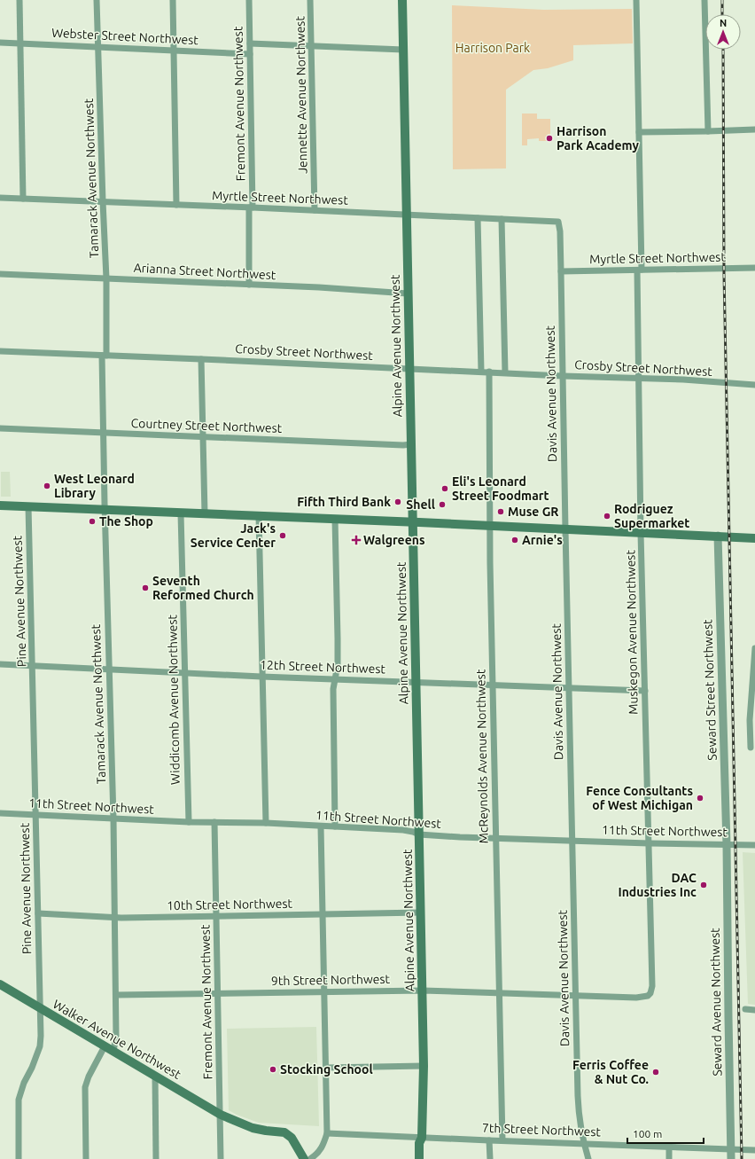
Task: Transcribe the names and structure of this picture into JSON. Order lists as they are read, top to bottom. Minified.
{"streets":{"main road":["Alpine Avenue Northwest","Walker Avenue Northwest"],"street":["Webster Street Northwest","Jennette Avenue Northwest","Fremont Avenue Northwest","Tamarack Avenue Northwest","Myrtle Street Northwest","Arianna Street Northwest","Crosby Street Northwest","Davis Avenue Northwest","Courtney Street Northwest","Pine Avenue Northwest","Muskegon Avenue Northwest","12th Street Northwest","Seward Street Northwest","Widdicomb Avenue Northwest","McReynolds Avenue Northwest","11th Street Northwest","10th Street Northwest","9th Street Northwest","Seward Avenue Northwest","7th Street Northwest"]},"crossings":[["Webster Street Northwest","Fremont Avenue Northwest"],["Webster Street Northwest","Tamarack Avenue Northwest"],["Jennette Avenue Northwest","Myrtle Street Northwest"],["Fremont Avenue Northwest","Myrtle Street Northwest"],["Fremont Avenue Northwest","Arianna Street Northwest"],["Fremont Avenue Northwest","11th Street Northwest"],["Fremont Avenue Northwest","10th Street Northwest"],["Fremont Avenue Northwest","9th Street Northwest"],["Fremont Avenue Northwest","Walker Avenue Northwest"],["Tamarack Avenue Northwest","Myrtle Street Northwest"],["Tamarack Avenue Northwest","Arianna Street Northwest"],["Tamarack Avenue Northwest","Crosby Street Northwest"],["Tamarack Avenue Northwest","Courtney Street Northwest"],["Tamarack Avenue Northwest","12th Street Northwest"],["Tamarack Avenue Northwest","11th Street Northwest"],["Tamarack Avenue Northwest","10th Street Northwest"],["Tamarack Avenue Northwest","9th Street Northwest"],["Tamarack Avenue Northwest","Walker Avenue Northwest"],["Myrtle Street Northwest","Alpine Avenue Northwest"],["Myrtle Street Northwest","Davis Avenue Northwest"],["Myrtle Street Northwest","Muskegon Avenue Northwest"],["Arianna Street Northwest","Alpine Avenue Northwest"],["Alpine Avenue Northwest","Crosby Street Northwest"],["Alpine Avenue Northwest","Courtney Street Northwest"],["Alpine Avenue Northwest","12th Street Northwest"],["Alpine Avenue Northwest","11th Street Northwest"],["Alpine Avenue Northwest","10th Street Northwest"],["Alpine Avenue Northwest","9th Street Northwest"],["Alpine Avenue Northwest","7th Street Northwest"],["Crosby Street Northwest","Davis Avenue Northwest"],["Crosby Street Northwest","Muskegon Avenue Northwest"],["Crosby Street Northwest","McReynolds Avenue Northwest"],["Davis Avenue Northwest","12th Street Northwest"],["Davis Avenue Northwest","11th Street Northwest"],["Davis Avenue Northwest","9th Street Northwest"],["Davis Avenue Northwest","7th Street Northwest"],["Pine Avenue Northwest","12th Street Northwest"],["Pine Avenue Northwest","11th Street Northwest"],["Pine Avenue Northwest","10th Street Northwest"],["Pine Avenue Northwest","Walker Avenue Northwest"],["Muskegon Avenue Northwest","12th Street Northwest"],["Muskegon Avenue Northwest","11th Street Northwest"],["Muskegon Avenue Northwest","9th Street Northwest"],["12th Street Northwest","Widdicomb Avenue Northwest"],["12th Street Northwest","McReynolds Avenue Northwest"],["Seward Street Northwest","11th Street Northwest"],["Seward Street Northwest","Seward Avenue Northwest"],["Widdicomb Avenue Northwest","11th Street Northwest"],["McReynolds Avenue Northwest","11th Street Northwest"],["McReynolds Avenue Northwest","9th Street Northwest"],["McReynolds Avenue Northwest","7th Street Northwest"],["11th Street Northwest","Seward Avenue Northwest"],["Seward Avenue Northwest","7th Street Northwest"]],"parks":["Harrison Park"],"places":{"other":["Harrison Park Academy","West Leonard Library","Eli's Leonard Street Foodmart","Fifth Third Bank","Shell","Muse GR","Rodriguez Supermarket","The Shop","Jack's Service Center","Arnie's","Seventh Reformed Church","Fence Consultants of West Michigan","DAC Industries Inc","Stocking School","Ferris Coffee & Nut Co."],"health":["Walgreens"]},"scale_bar":"100 m","north":"top"}
